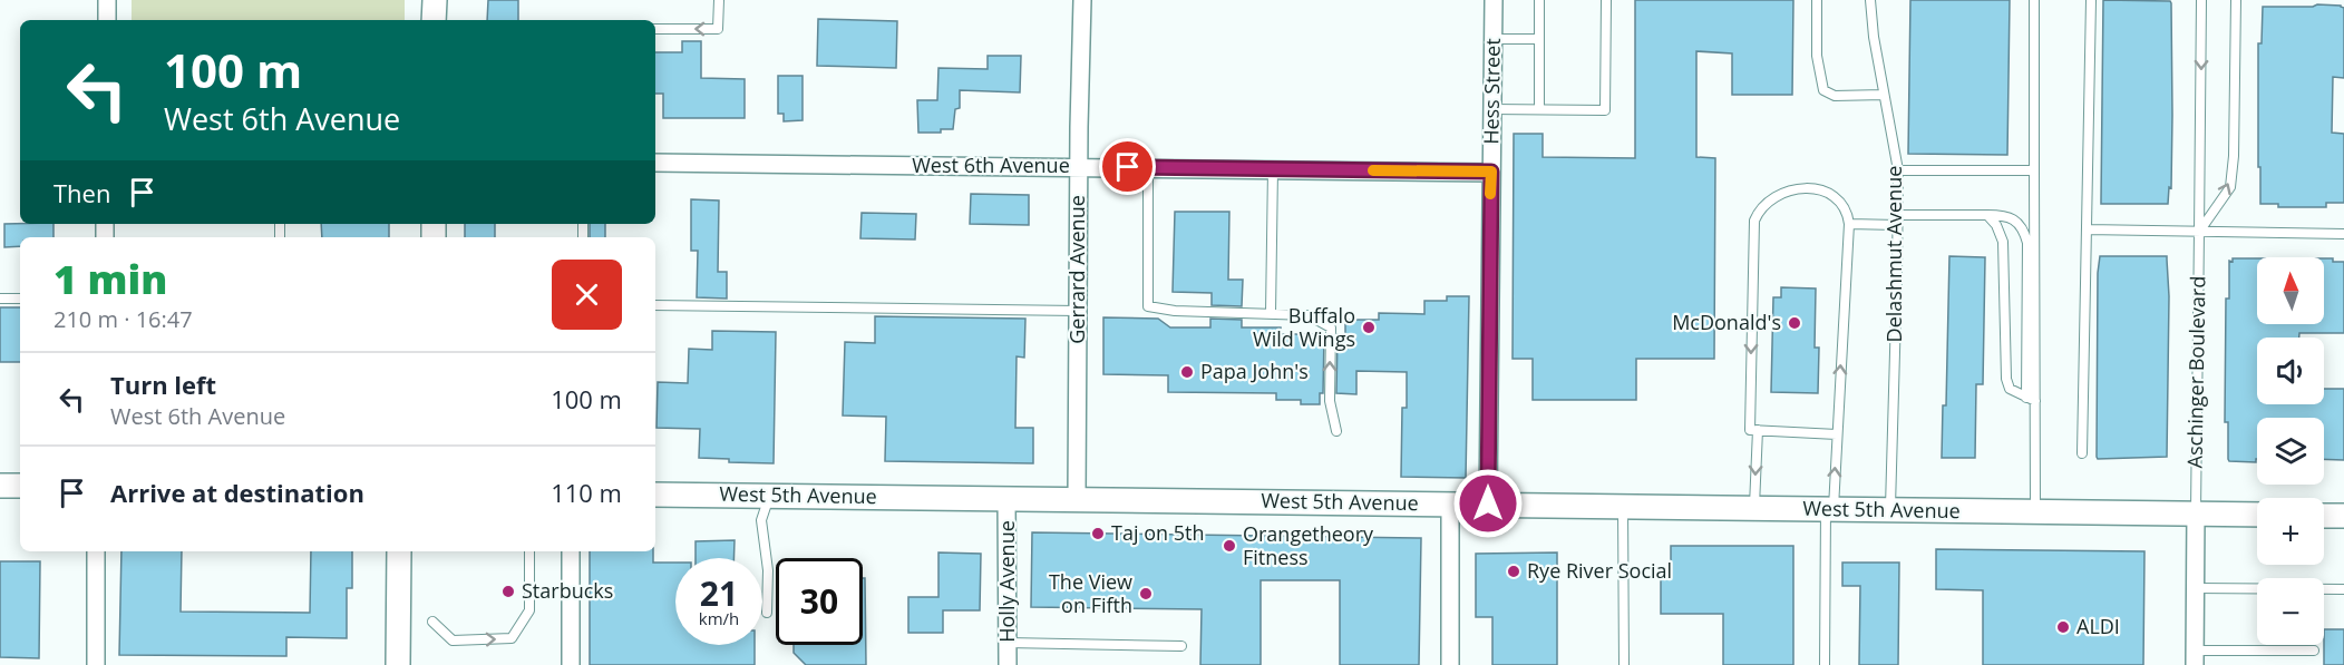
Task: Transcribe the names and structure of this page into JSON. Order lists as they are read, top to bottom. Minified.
{"streets":{"main road":["West 5th Avenue"],"street":["Hess Street","West 6th Avenue","Gerrard Avenue","Holly Avenue"],"lane":["Delashmut Avenue","Aschinger Boulevard"]},"crossings":[["Hess Street","West 6th Avenue"],["Hess Street","West 5th Avenue"],["West 6th Avenue","Gerrard Avenue"],["Delashmut Avenue","West 5th Avenue"],["Gerrard Avenue","West 5th Avenue"],["Aschinger Boulevard","West 5th Avenue"],["West 5th Avenue","Holly Avenue"]],"places":["McDonald's","Buffalo Wild Wings","Papa John's","Taj on 5th","Orangetheory Fitness","Rye River Social","Starbucks","The View on Fifth","ALDI"],"north":"top","page":{"turn":["100 m","West 6th Avenue"],"then":"Then","heading":["1 min","210 m · 16:47"],"map_buttons":["+","−"],"list":[{"name":"Turn left","note":"West 6th Avenue","value":"100 m"},{"name":"Arrive at destination","value":"110 m"}],"speed":"21 km/h","limit":"30"}}
